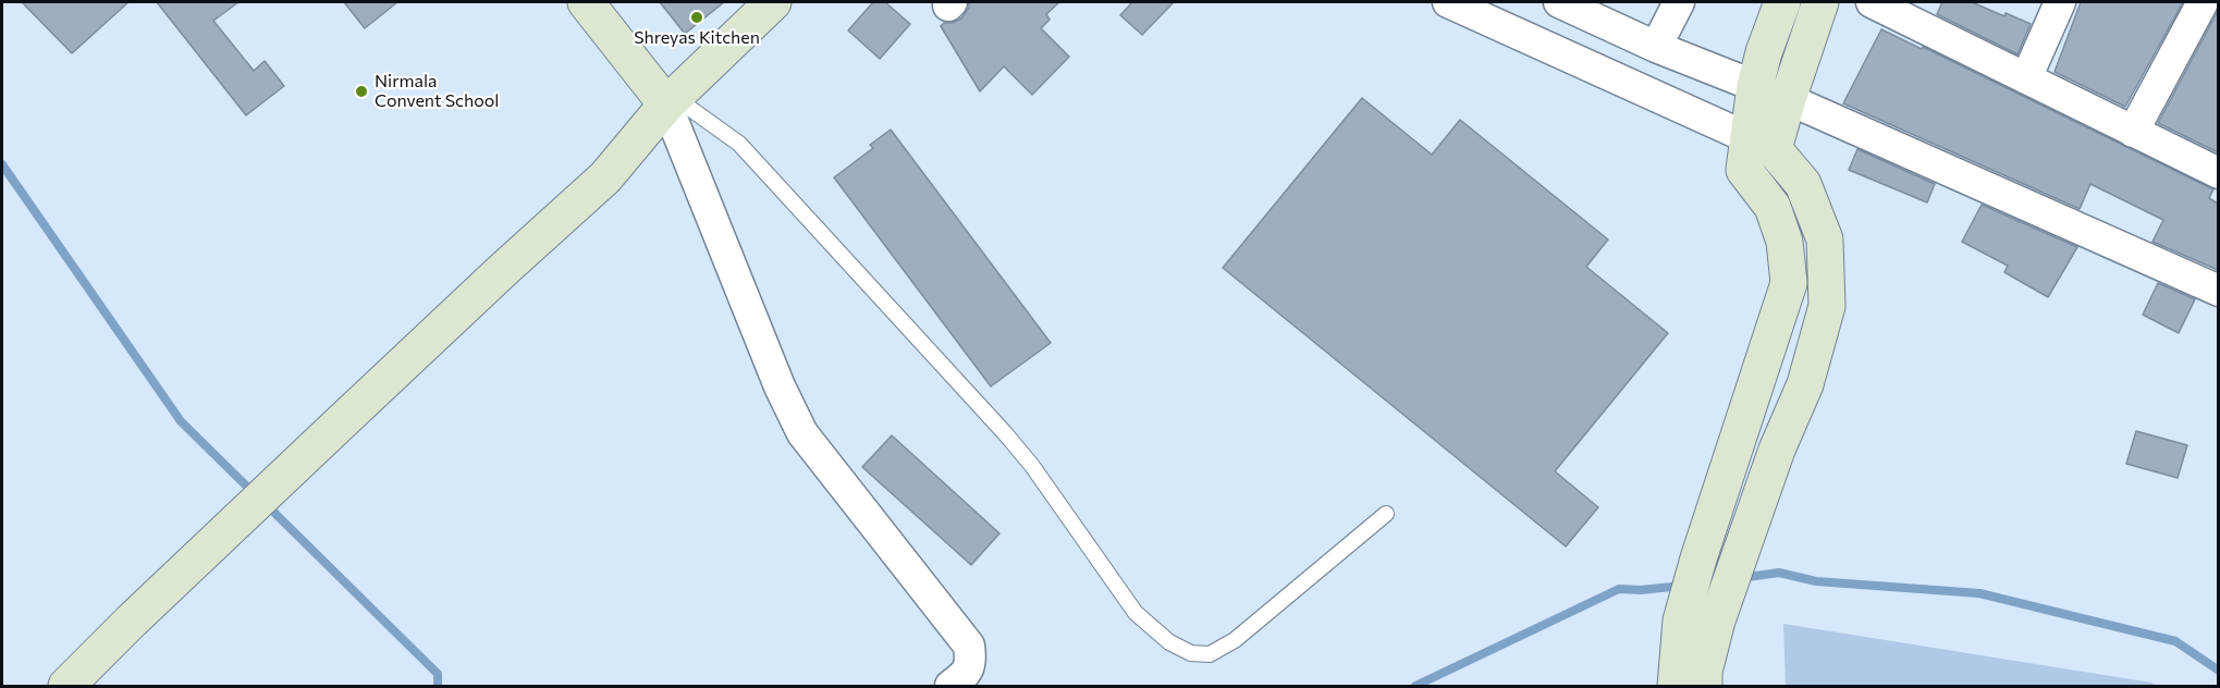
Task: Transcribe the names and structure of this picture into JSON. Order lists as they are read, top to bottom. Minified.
{"places":["Shreyas Kitchen","Nirmala Convent School"]}
